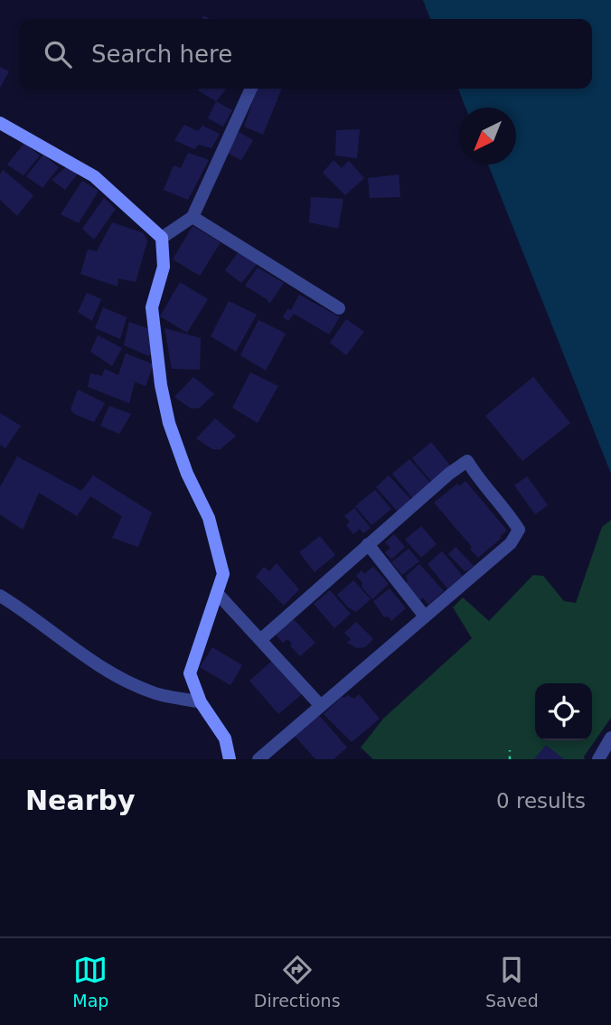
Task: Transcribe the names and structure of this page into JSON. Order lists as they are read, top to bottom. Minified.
{"north":"bottom left","page":{"search":"Search here","heading":["Nearby","0 results"],"nav":["Map","Directions","Saved"]}}
